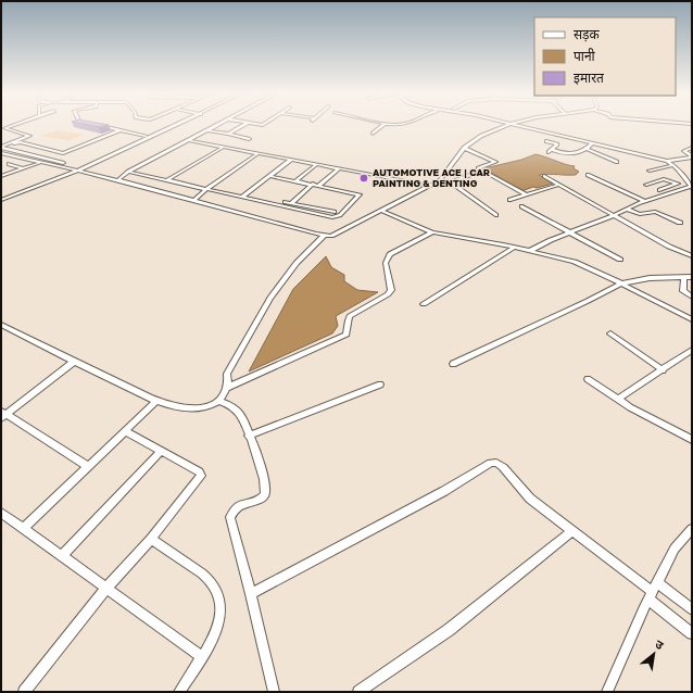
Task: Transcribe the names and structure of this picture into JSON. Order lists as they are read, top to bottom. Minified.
{"places":["AUTOMOTIVE ACE | CAR PAINTING & DENTING"],"legend":["सड़क","पानी","इमारत"],"north":"top right"}
